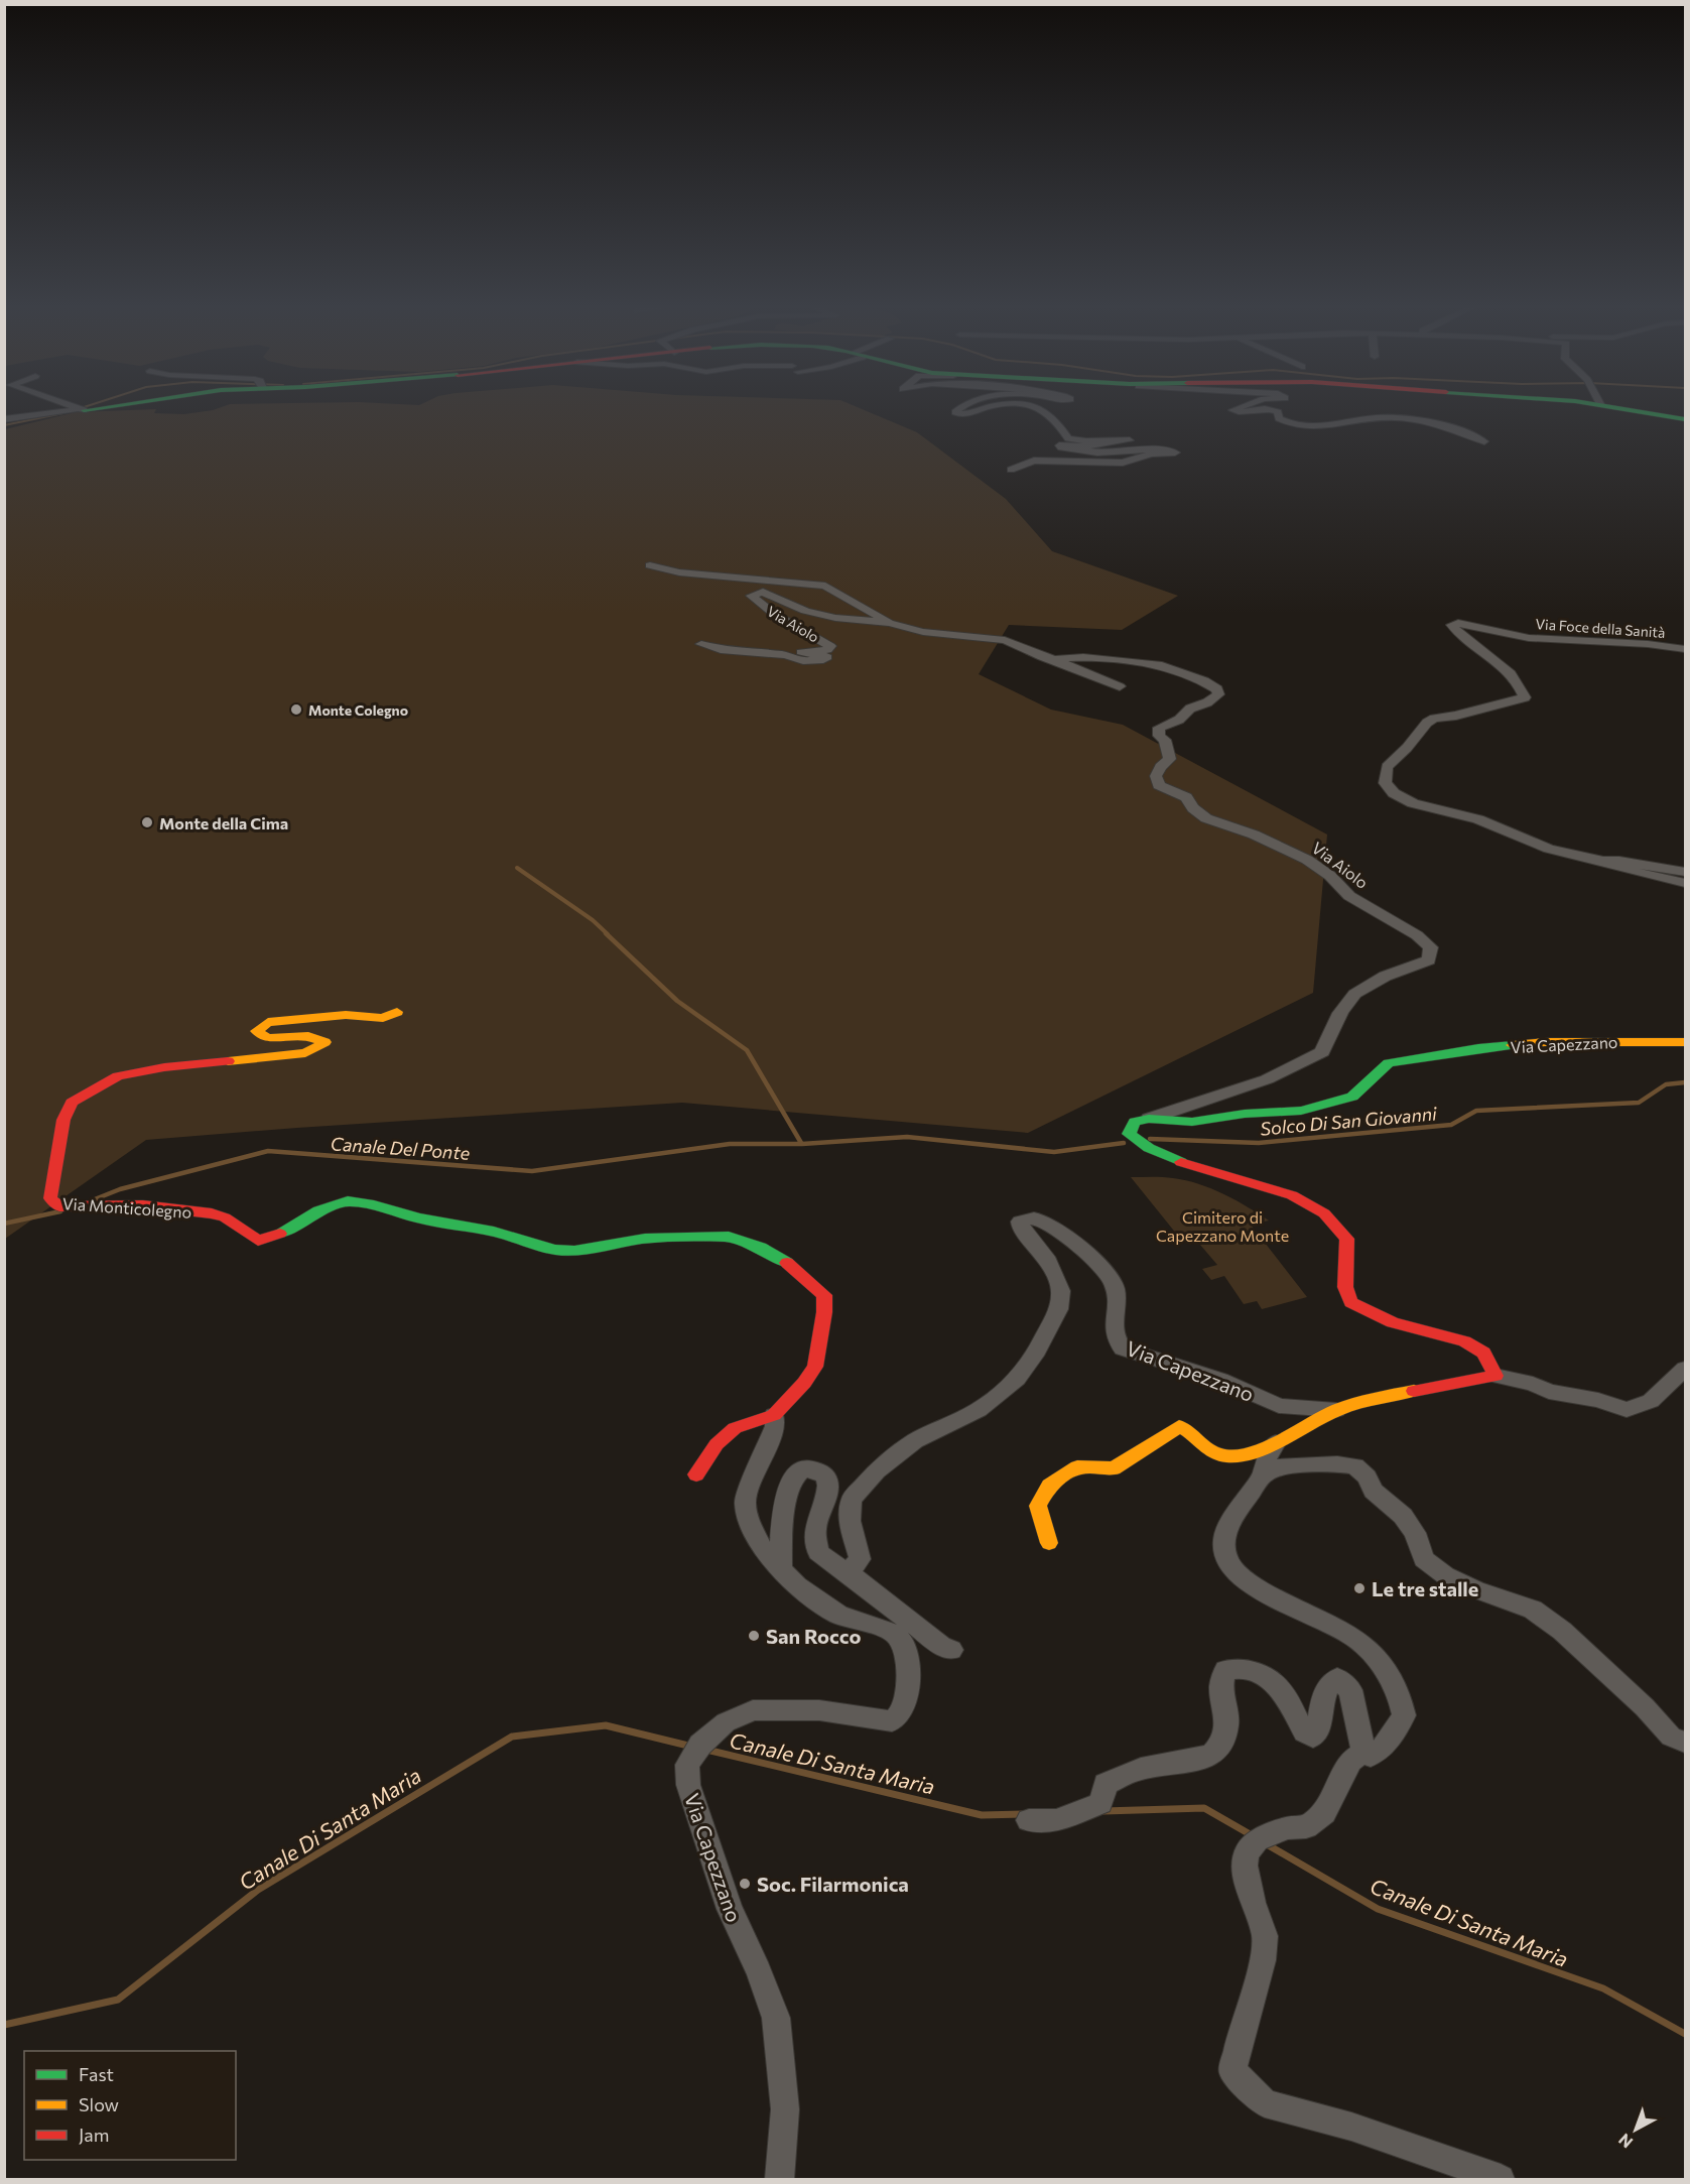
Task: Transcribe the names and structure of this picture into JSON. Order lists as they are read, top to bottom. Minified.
{"streets":{"street":["Via Aiolo","Via Foce della Sanità","Via Capezzano","Via Monticolegno"]},"crossings":[["Via Aiolo","Via Capezzano"]],"water":["Solco Di San Giovanni","Canale Del Ponte","Canale Di Santa Maria"],"parks":["Cimitero di Capezzano Monte"],"places":["Monte Colegno","Monte della Cima","Le tre stalle","San Rocco","Soc. Filarmonica"],"legend":["Fast","Slow","Jam"],"north":"bottom left"}
